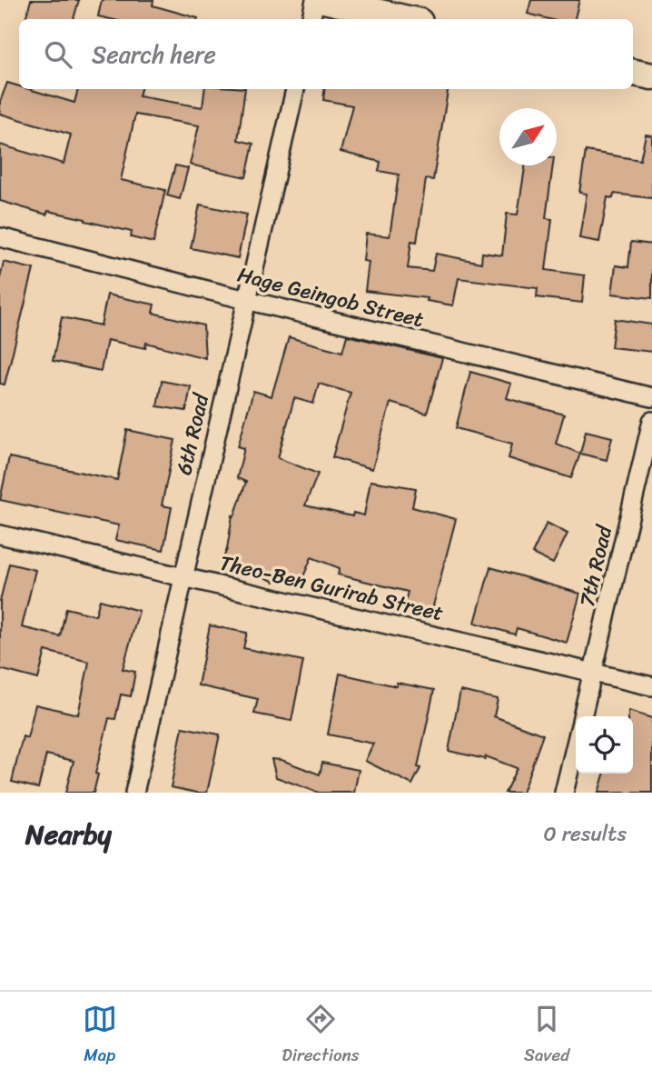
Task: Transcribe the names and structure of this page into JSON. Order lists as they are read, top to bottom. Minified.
{"streets":{"street":["Hage Geingob Street","6th Road","7th Road","Theo-Ben Gurirab Street"]},"crossings":[["Hage Geingob Street","6th Road"],["6th Road","Theo-Ben Gurirab Street"],["7th Road","Theo-Ben Gurirab Street"]],"north":"top right","page":{"search":"Search here","heading":["Nearby","0 results"],"nav":["Map","Directions","Saved"]}}
